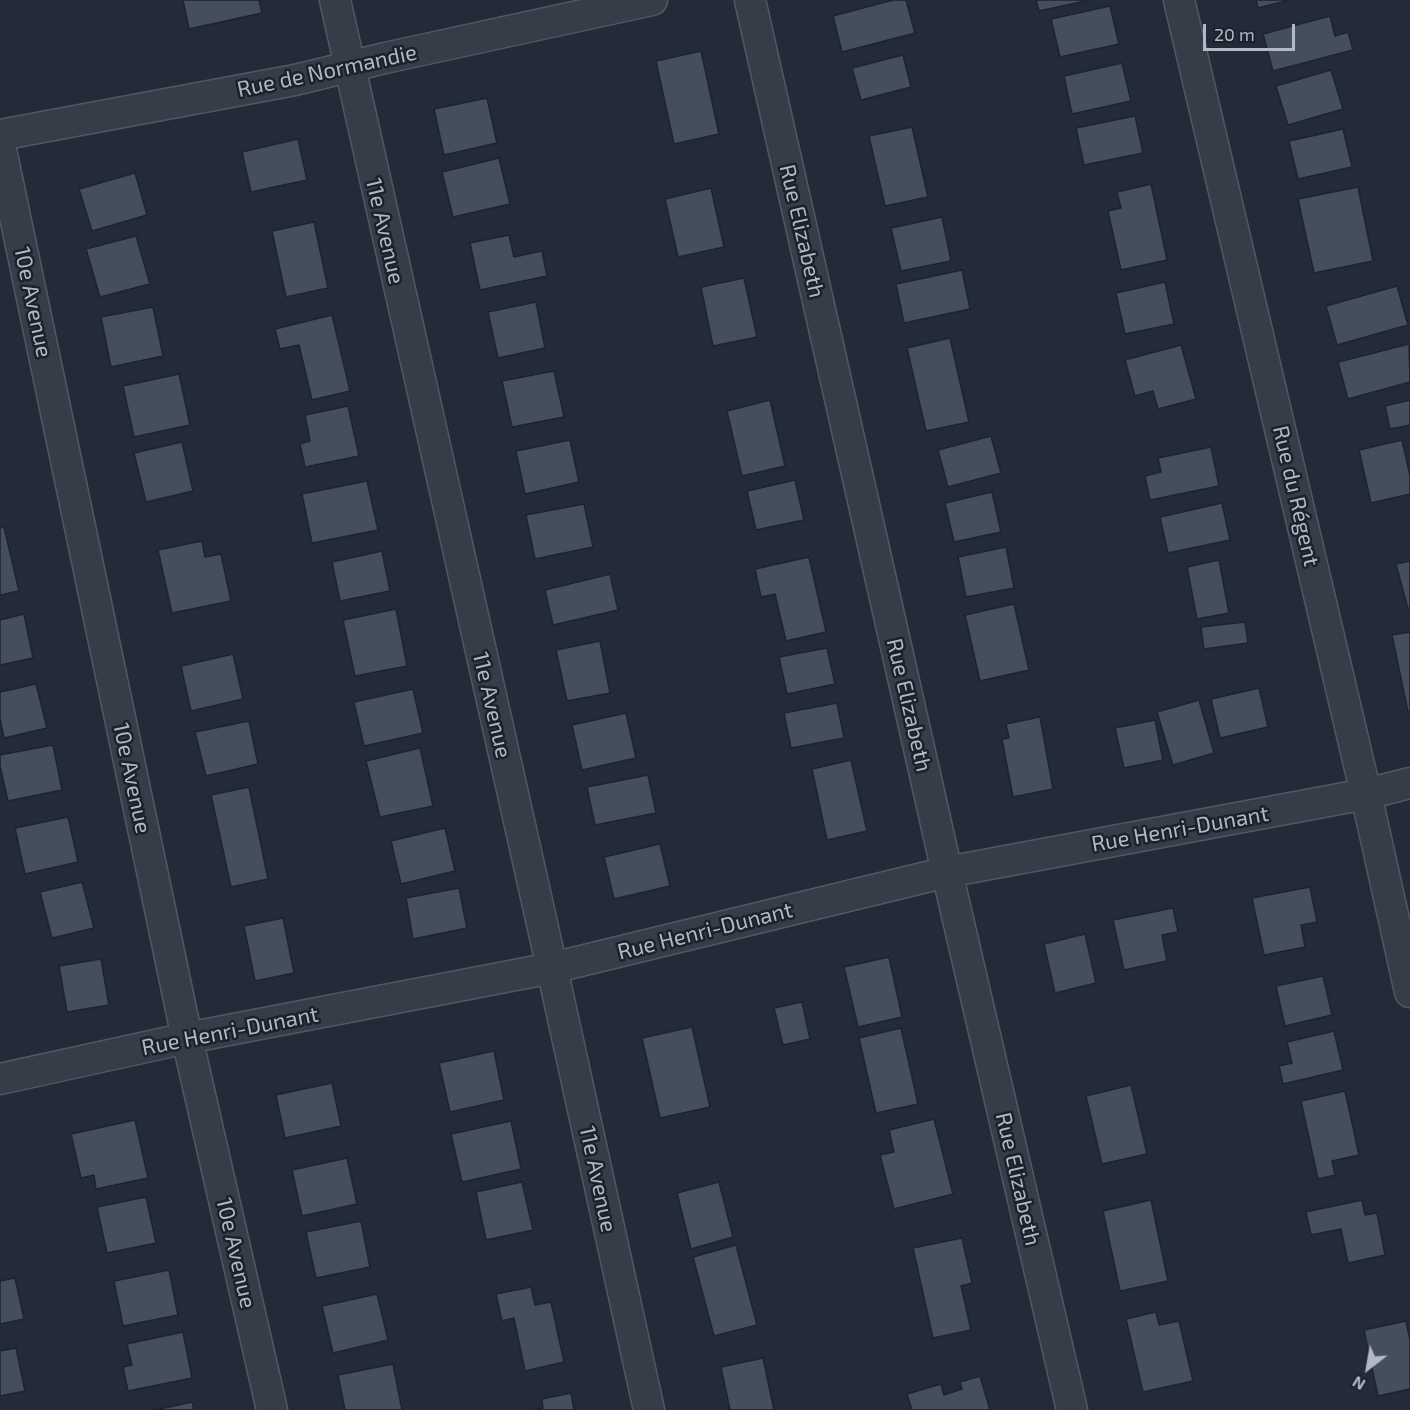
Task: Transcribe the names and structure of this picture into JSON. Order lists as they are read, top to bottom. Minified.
{"streets":{"street":["Rue de Normandie","11e Avenue","Rue Elizabeth","10e Avenue","Rue du Régent","Rue Henri-Dunant"]},"crossings":[["Rue de Normandie","11e Avenue"],["11e Avenue","Rue Henri-Dunant"],["Rue Elizabeth","Rue Henri-Dunant"],["10e Avenue","Rue Henri-Dunant"],["Rue du Régent","Rue Henri-Dunant"]],"scale_bar":"20 m","north":"bottom left"}
